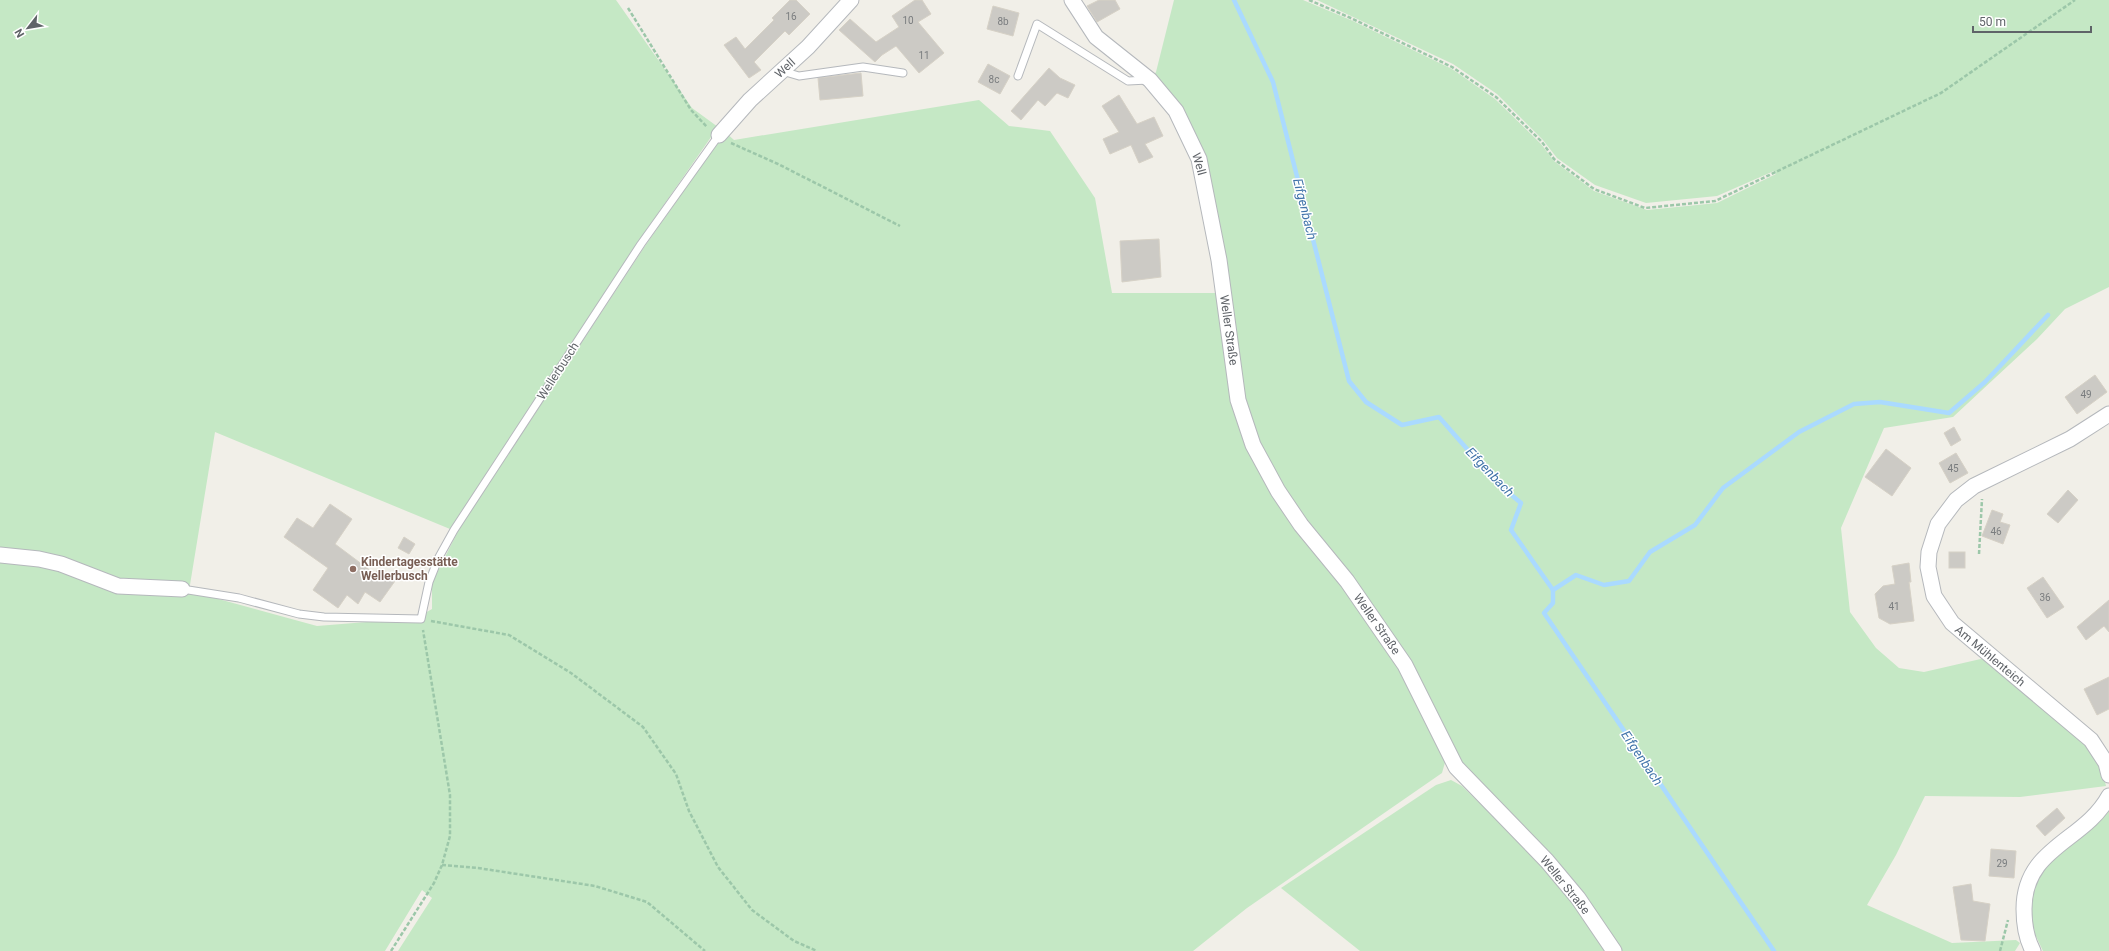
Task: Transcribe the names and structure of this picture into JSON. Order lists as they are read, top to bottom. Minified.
{"streets":{"street":["Well","Weller Straße","Am Mühlenteich"],"lane":["Wellerbusch"]},"crossings":[["Well","Weller Straße"],["Well","Wellerbusch"]],"water":["Eifgenbach"],"places":["Kindertagesstätte Wellerbusch"],"house_numbers":["16","10","8b","11","8c","49","45","46","36","41","29"],"scale_bar":"50 m","north":"bottom left"}
